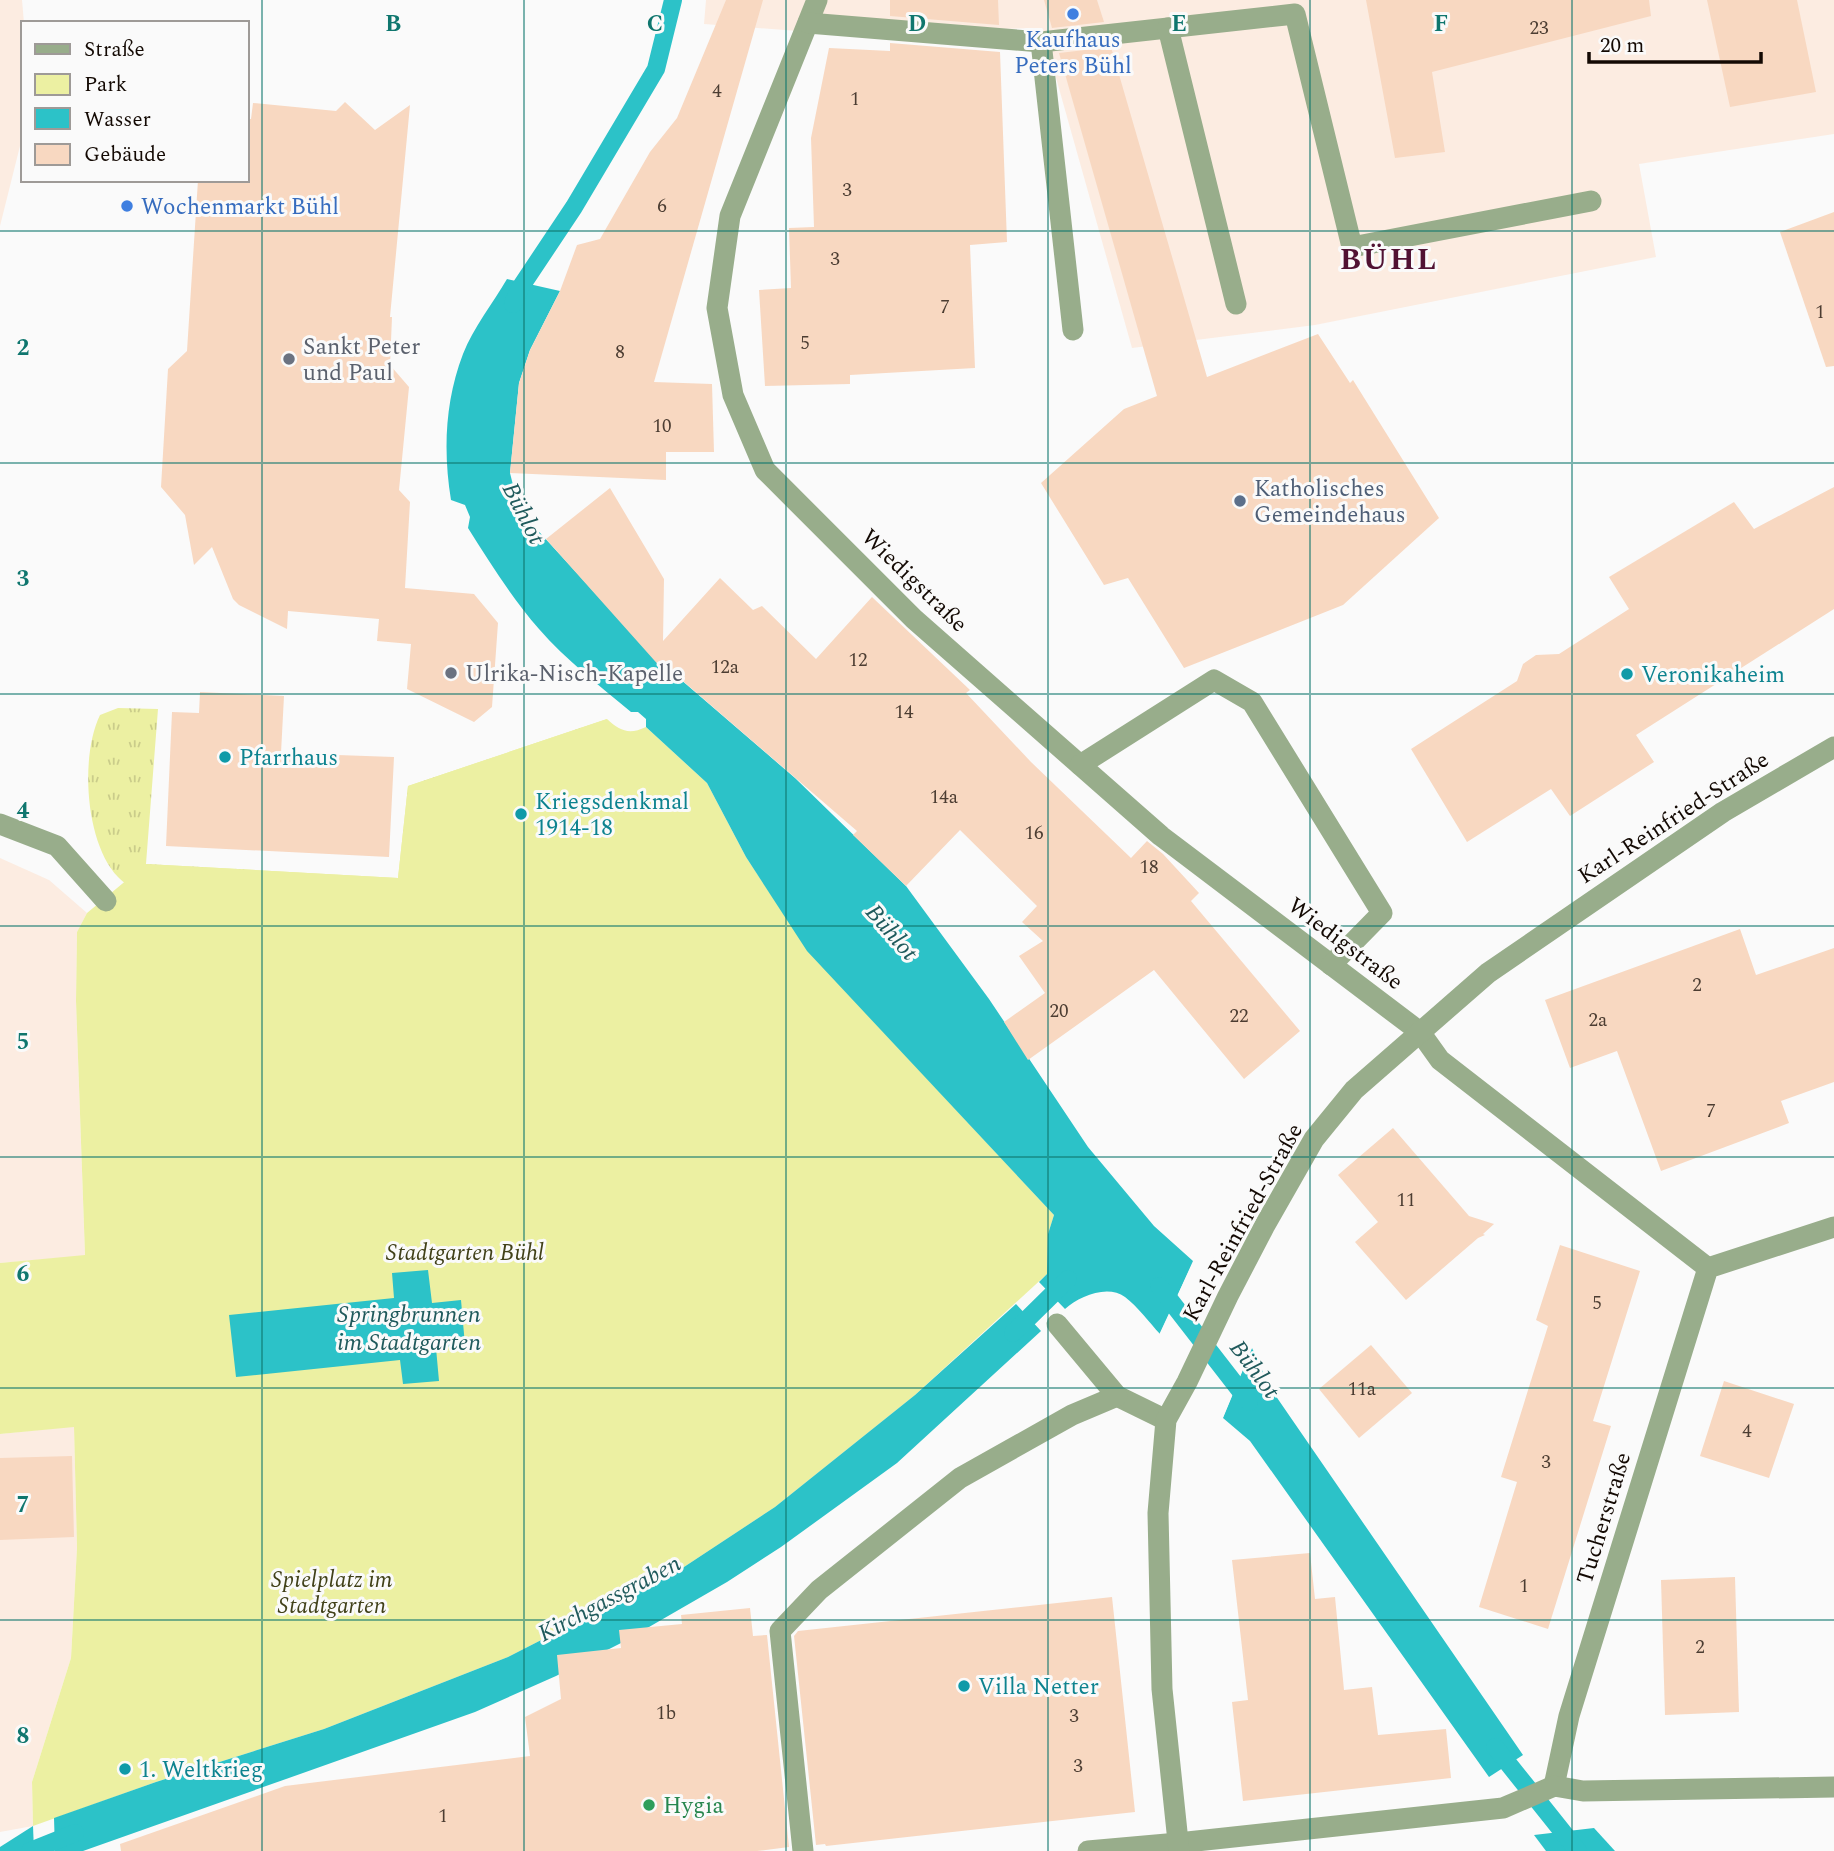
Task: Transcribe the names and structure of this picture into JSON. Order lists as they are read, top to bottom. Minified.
{"streets":{"street":["Wiedigstraße","Karl-Reinfried-Straße","Tucherstraße"]},"crossings":[["Wiedigstraße","Karl-Reinfried-Straße"]],"districts":["BÜHL"],"water":["Bühlot","Springbrunnen im Stadtgarten","Kirchgassgraben"],"parks":["Stadtgarten Bühl","Spielplatz im Stadtgarten"],"places":["Kaufhaus Peters Bühl","Wochenmarkt Bühl","Sankt Peter und Paul","Katholisches Gemeindehaus","Ulrika-Nisch-Kapelle","Veronikaheim","Pfarrhaus","Kriegsdenkmal 1914-18","Villa Netter","1. Weltkrieg","Hygia"],"house_numbers":["23","4","1","3","6","3","7","1","5","8","10","12","12a","14","14a","16","18","2","20","22","2a","7","11","5","11a","4","3","1","2","1b","3","3","1"],"legend":["Straße","Park","Wasser","Gebäude"],"scale_bar":"20 m","grid":{"columns":["B","C","D","E","F"],"rows":["2","3","4","5","6","7","8"]}}
